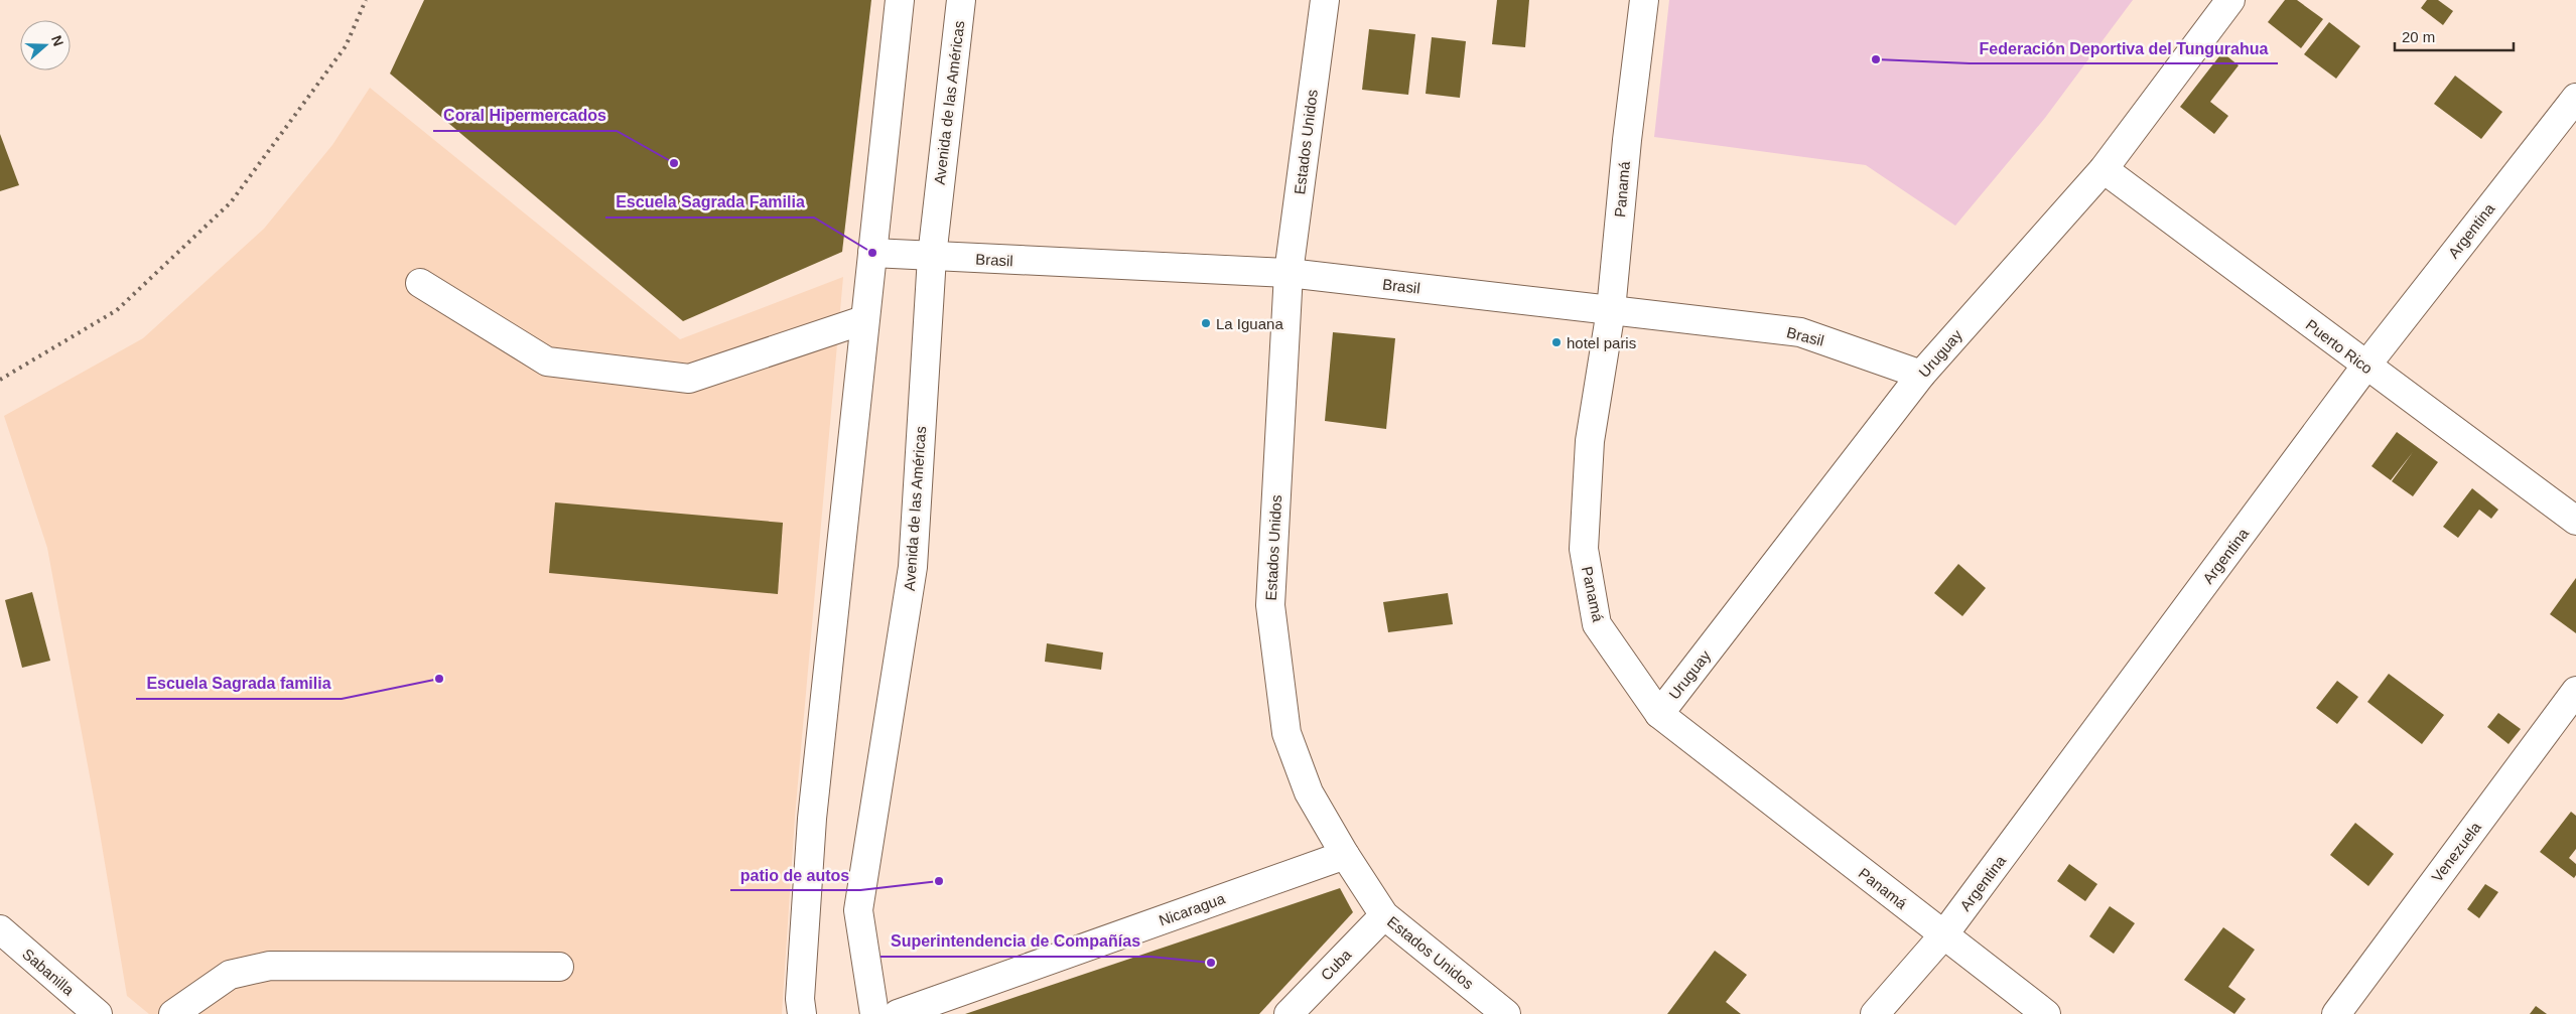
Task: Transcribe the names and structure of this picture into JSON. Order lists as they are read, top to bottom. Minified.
{"streets":{"street":["Avenida de las Américas","Estados Unidos","Panamá","Argentina","Brasil","Puerto Rico","Uruguay","Venezuela","Nicaragua","Cuba","Sabanilla"]},"crossings":[["Avenida de las Américas","Brasil"],["Estados Unidos","Brasil"],["Estados Unidos","Nicaragua"],["Estados Unidos","Cuba"],["Panamá","Argentina"],["Panamá","Brasil"],["Panamá","Uruguay"],["Argentina","Puerto Rico"],["Brasil","Uruguay"],["Puerto Rico","Uruguay"]],"places":["Federación Deportiva del Tungurahua","Coral Hipermercados","Escuela Sagrada Familia","La Iguana","hotel paris","Escuela Sagrada familia","patio de autos","Superintendencia de Compañías"],"scale_bar":"20 m","north":"right"}
